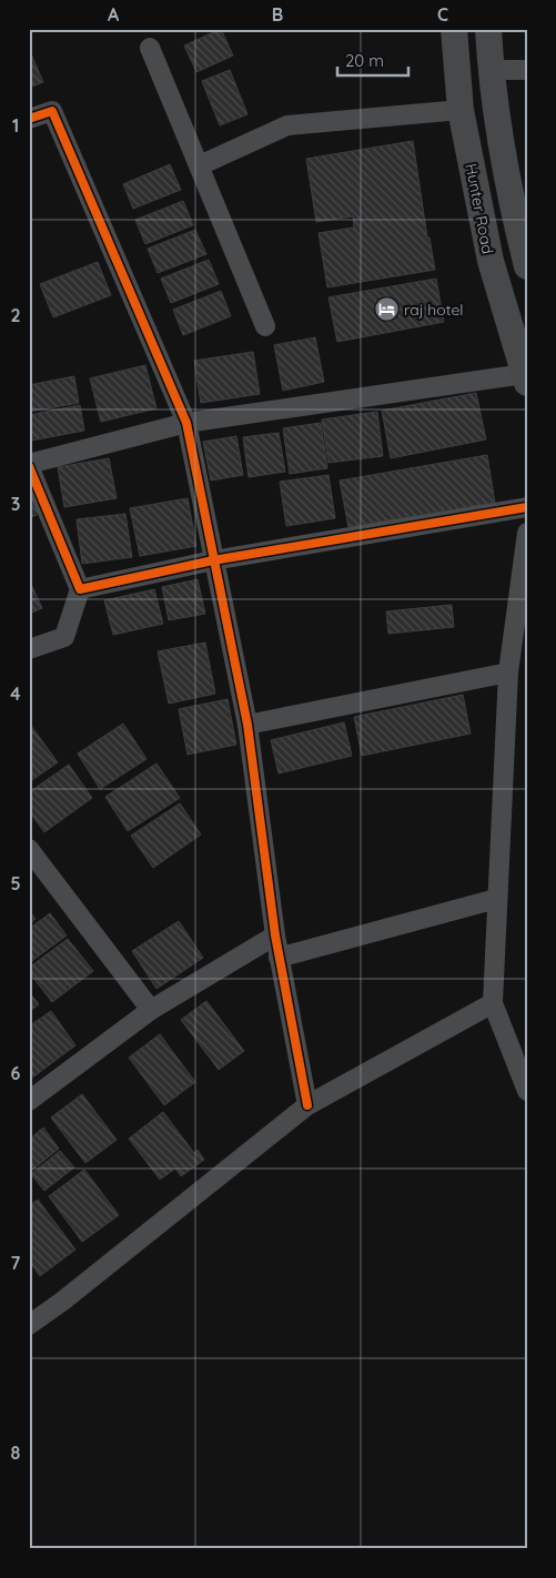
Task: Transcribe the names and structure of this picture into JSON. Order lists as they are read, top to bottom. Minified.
{"streets":{"main road":["Hunter Road"]},"places":{"hotel":["raj hotel"]},"scale_bar":"20 m","grid":{"columns":["A","B","C"],"rows":["1","2","3","4","5","6","7","8"]}}
